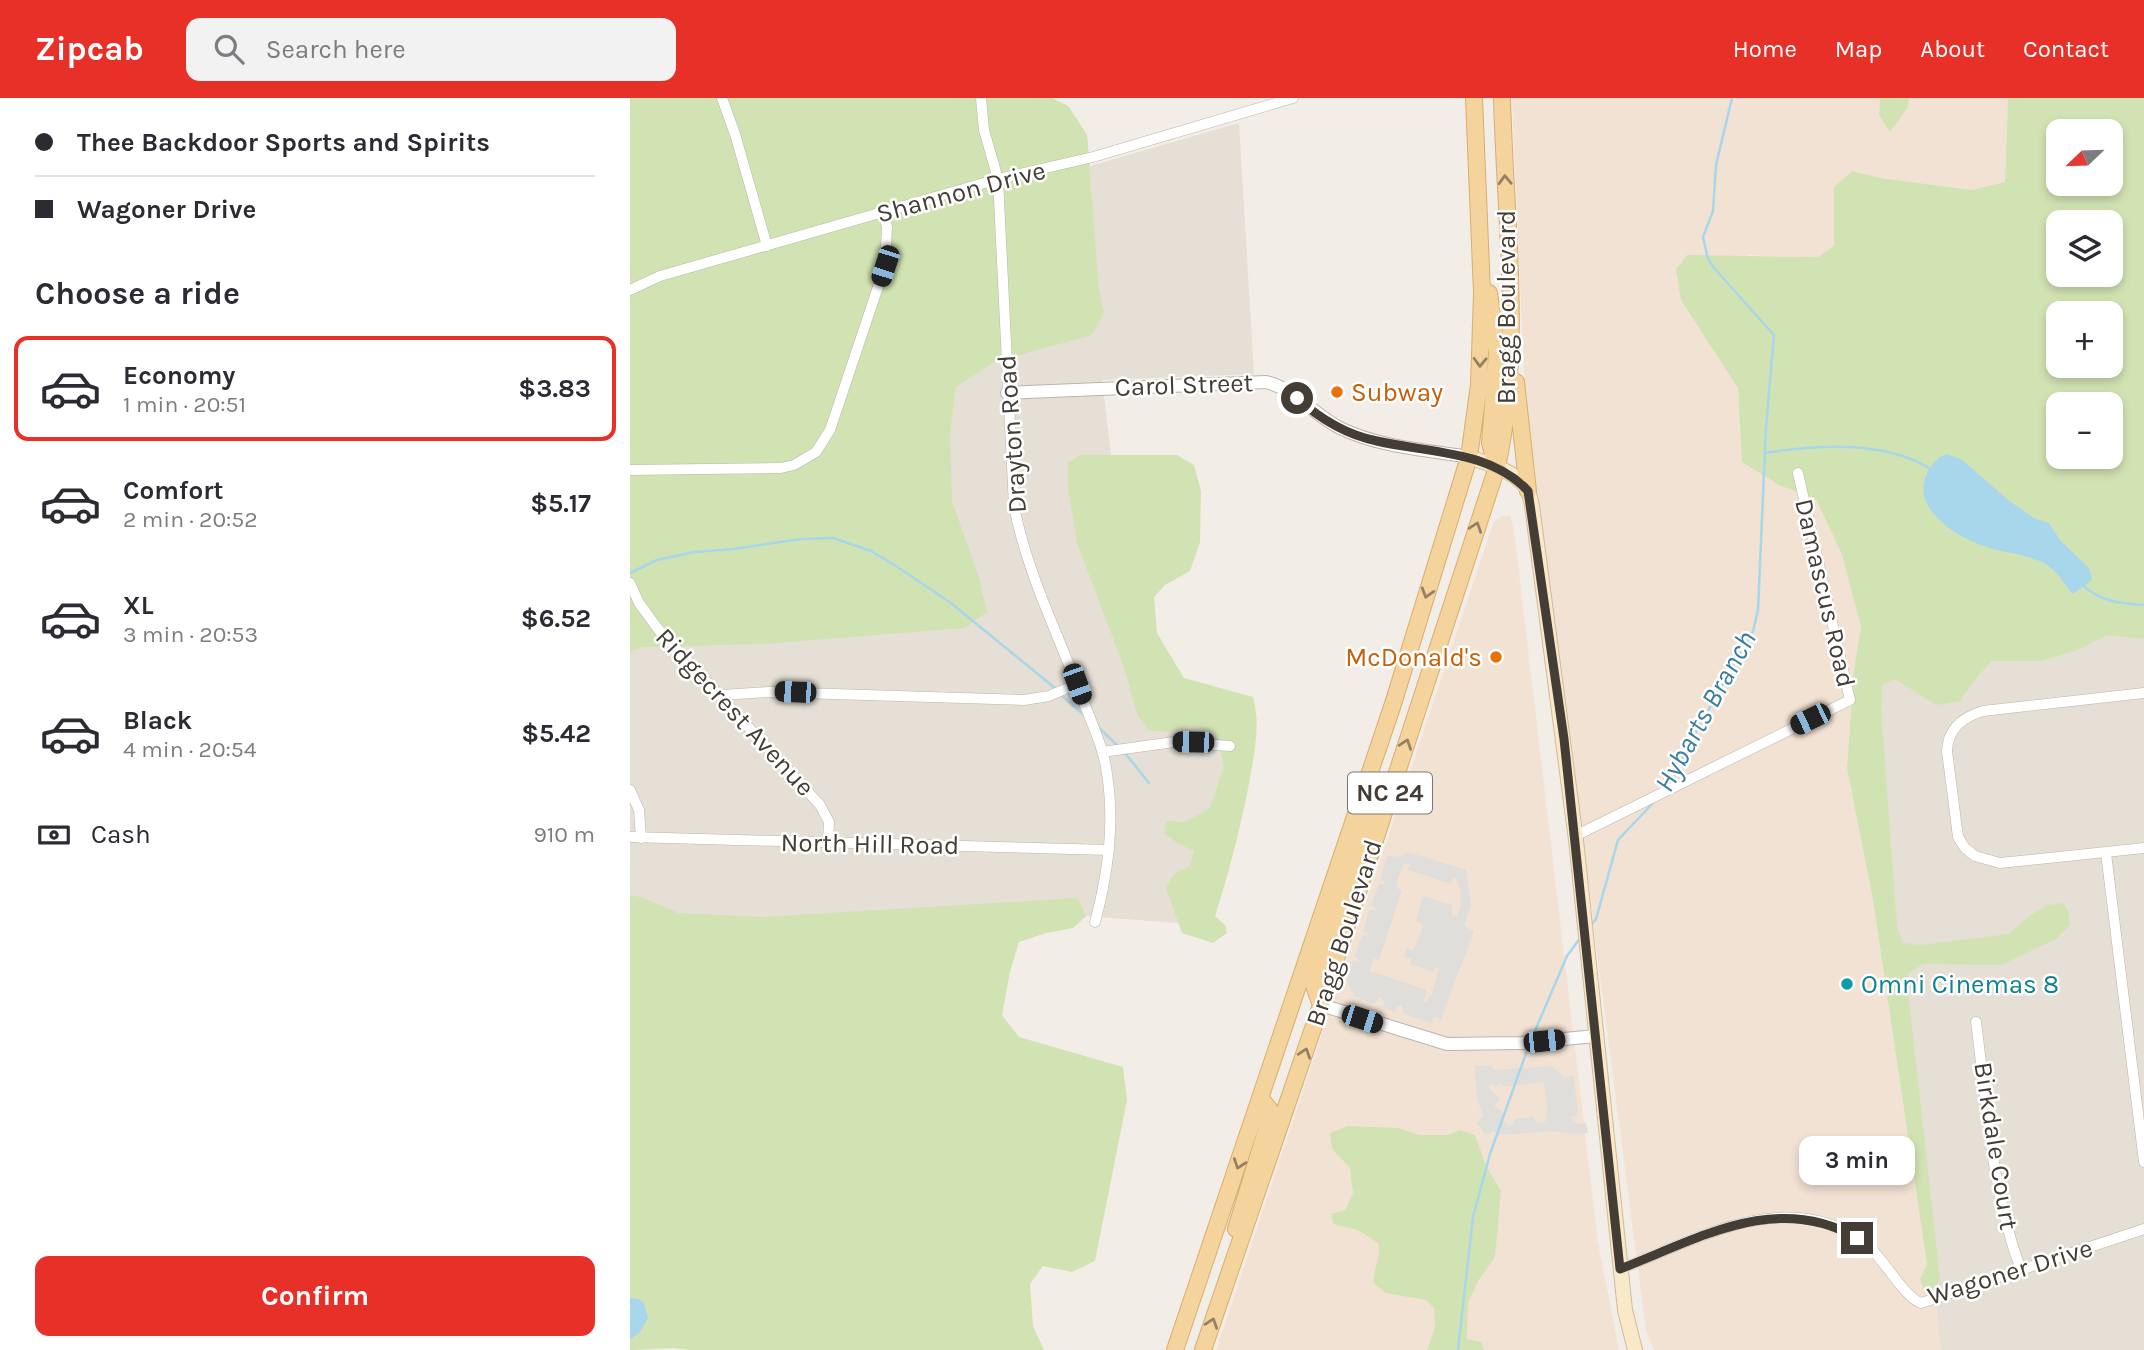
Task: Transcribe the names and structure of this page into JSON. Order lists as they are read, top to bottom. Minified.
{"streets":{"main road":["Bragg Boulevard","NC 24"],"street":["Shannon Drive","Carol Street","Drayton Road","Damascus Road","Ridgecrest Avenue","North Hill Road","Birkdale Court","Wagoner Drive"]},"crossings":[["Shannon Drive","Drayton Road"],["Bragg Boulevard","Carol Street"],["Carol Street","Drayton Road"],["Drayton Road","North Hill Road"],["Ridgecrest Avenue","North Hill Road"],["Birkdale Court","Wagoner Drive"]],"water":["Hybarts Branch"],"places":["Subway","McDonald's","Omni Cinemas 8"],"north":"bottom left","page":{"header":"Zipcab","search":"Search here","nav":["Home","Map","About","Contact"],"banner":["Thee Backdoor Sports and Spirits","Wagoner Drive"],"map_buttons":["+","−"],"heading":"Choose a ride","list":[{"name":"Economy","note":"1 min · 20:51","value":"$3.83"},{"name":"Comfort","note":"2 min · 20:52","value":"$5.17"},{"name":"XL","note":"3 min · 20:53","value":"$6.52"},{"name":"Black","note":"4 min · 20:54","value":"$5.42"}],"pay":["Cash","910 m"],"bubble":"3 min","buttons":"Confirm"}}
